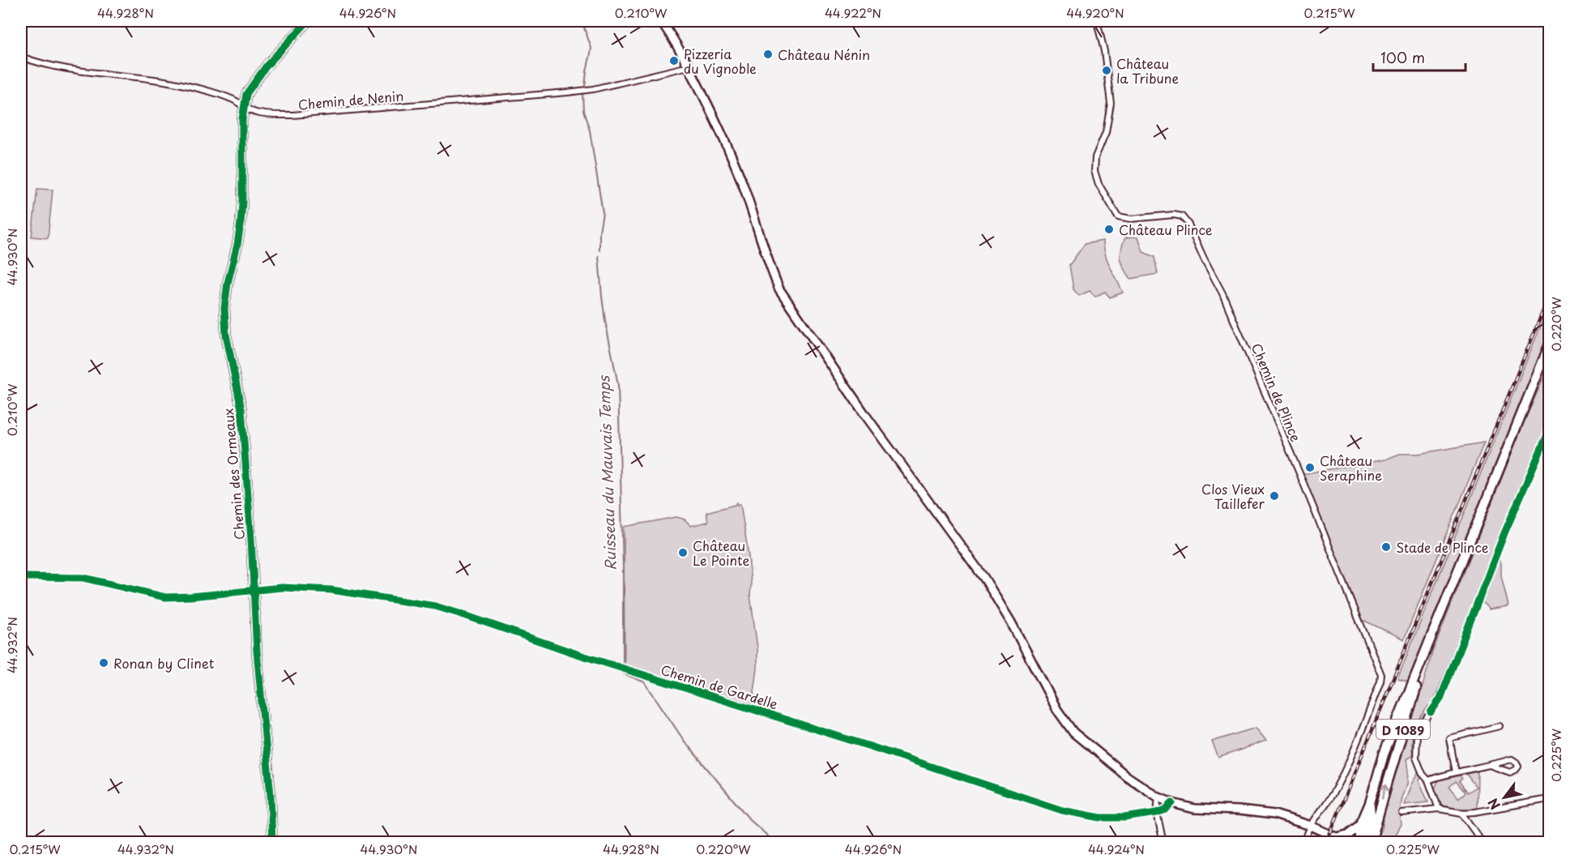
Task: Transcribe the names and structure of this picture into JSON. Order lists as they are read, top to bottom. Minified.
{"streets":{"main road":["Chemin des Ormeaux","D 1089"],"street":["Chemin de Nenin","Chemin de Plince","Chemin de Gardelle"]},"crossings":[["Chemin de Nenin","Chemin des Ormeaux"],["Chemin des Ormeaux","Chemin de Gardelle"]],"water":["Ruisseau du Mauvais Temps"],"places":["Château Nénin","Pizzeria du Vignoble","Château la Tribune","Château Plince","Château Seraphine","Clos Vieux Taillefer","Stade de Plince","Château Le Pointe","Ronan by Clinet"],"scale_bar":"100 m","north":"bottom left","coordinates":["44.928°N","44.926°N","0.210°W","44.922°N","44.920°N","0.215°W","44.930°N","0.220°W","44.932°N","0.225°W","44.924°N"]}
